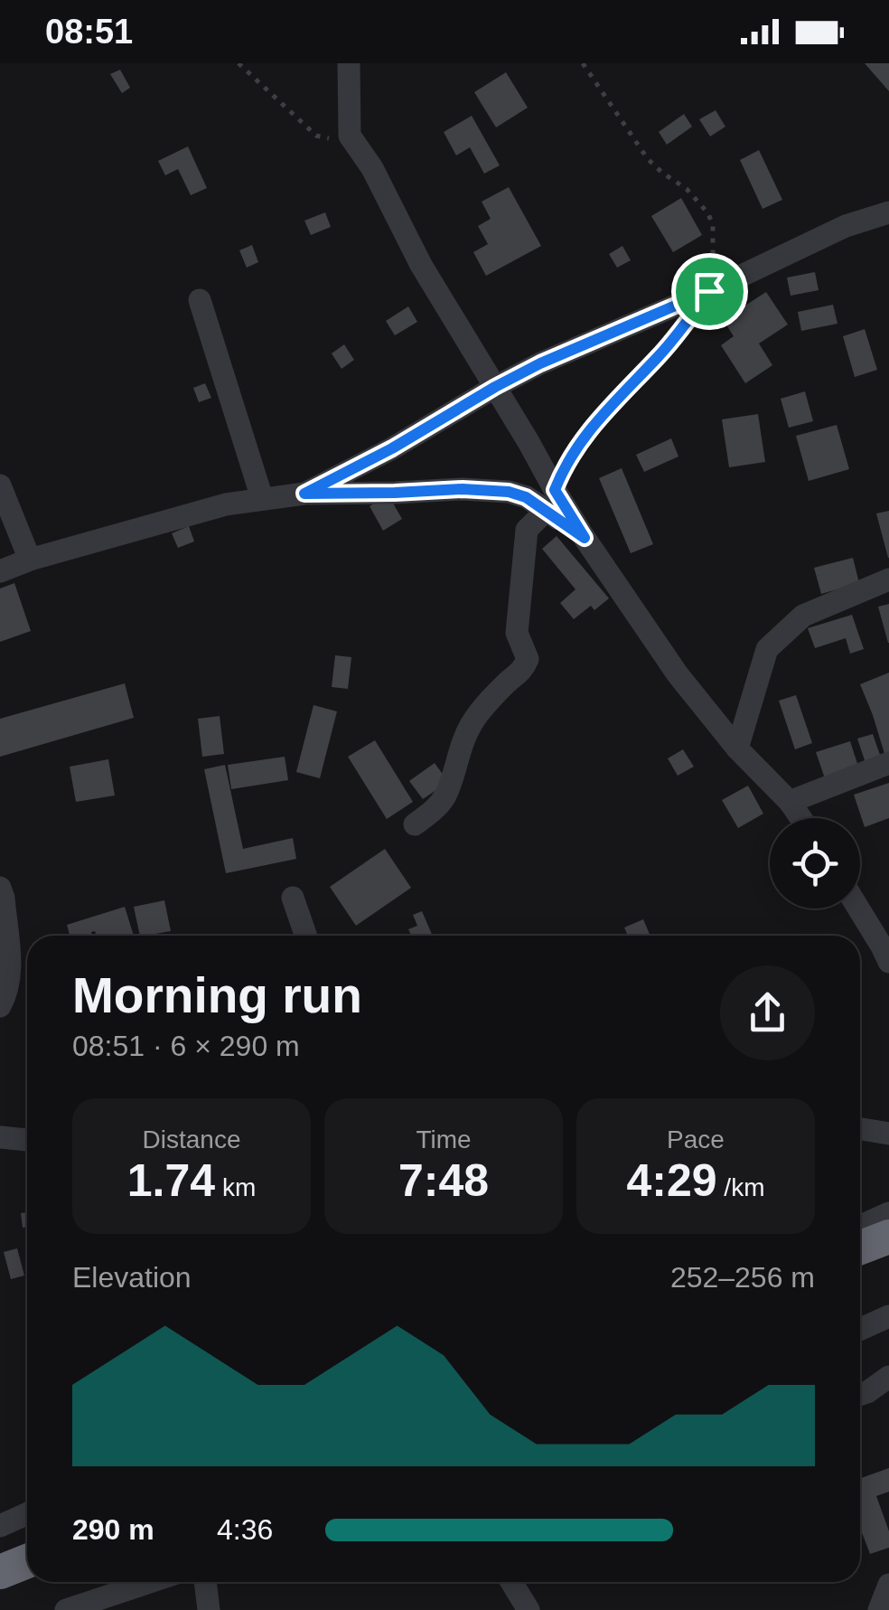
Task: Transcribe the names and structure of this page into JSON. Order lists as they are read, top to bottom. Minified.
{"page":{"status":"08:51","heading":["Morning run","08:51 · 6 × 290 m"],"stats":[["Distance","1.74 km"],["Time","7:48"],["Pace","4:29 /km"]],"chart":["Elevation","252–256 m"],"list":[{"name":"290 m","note":"4:36"}]}}
